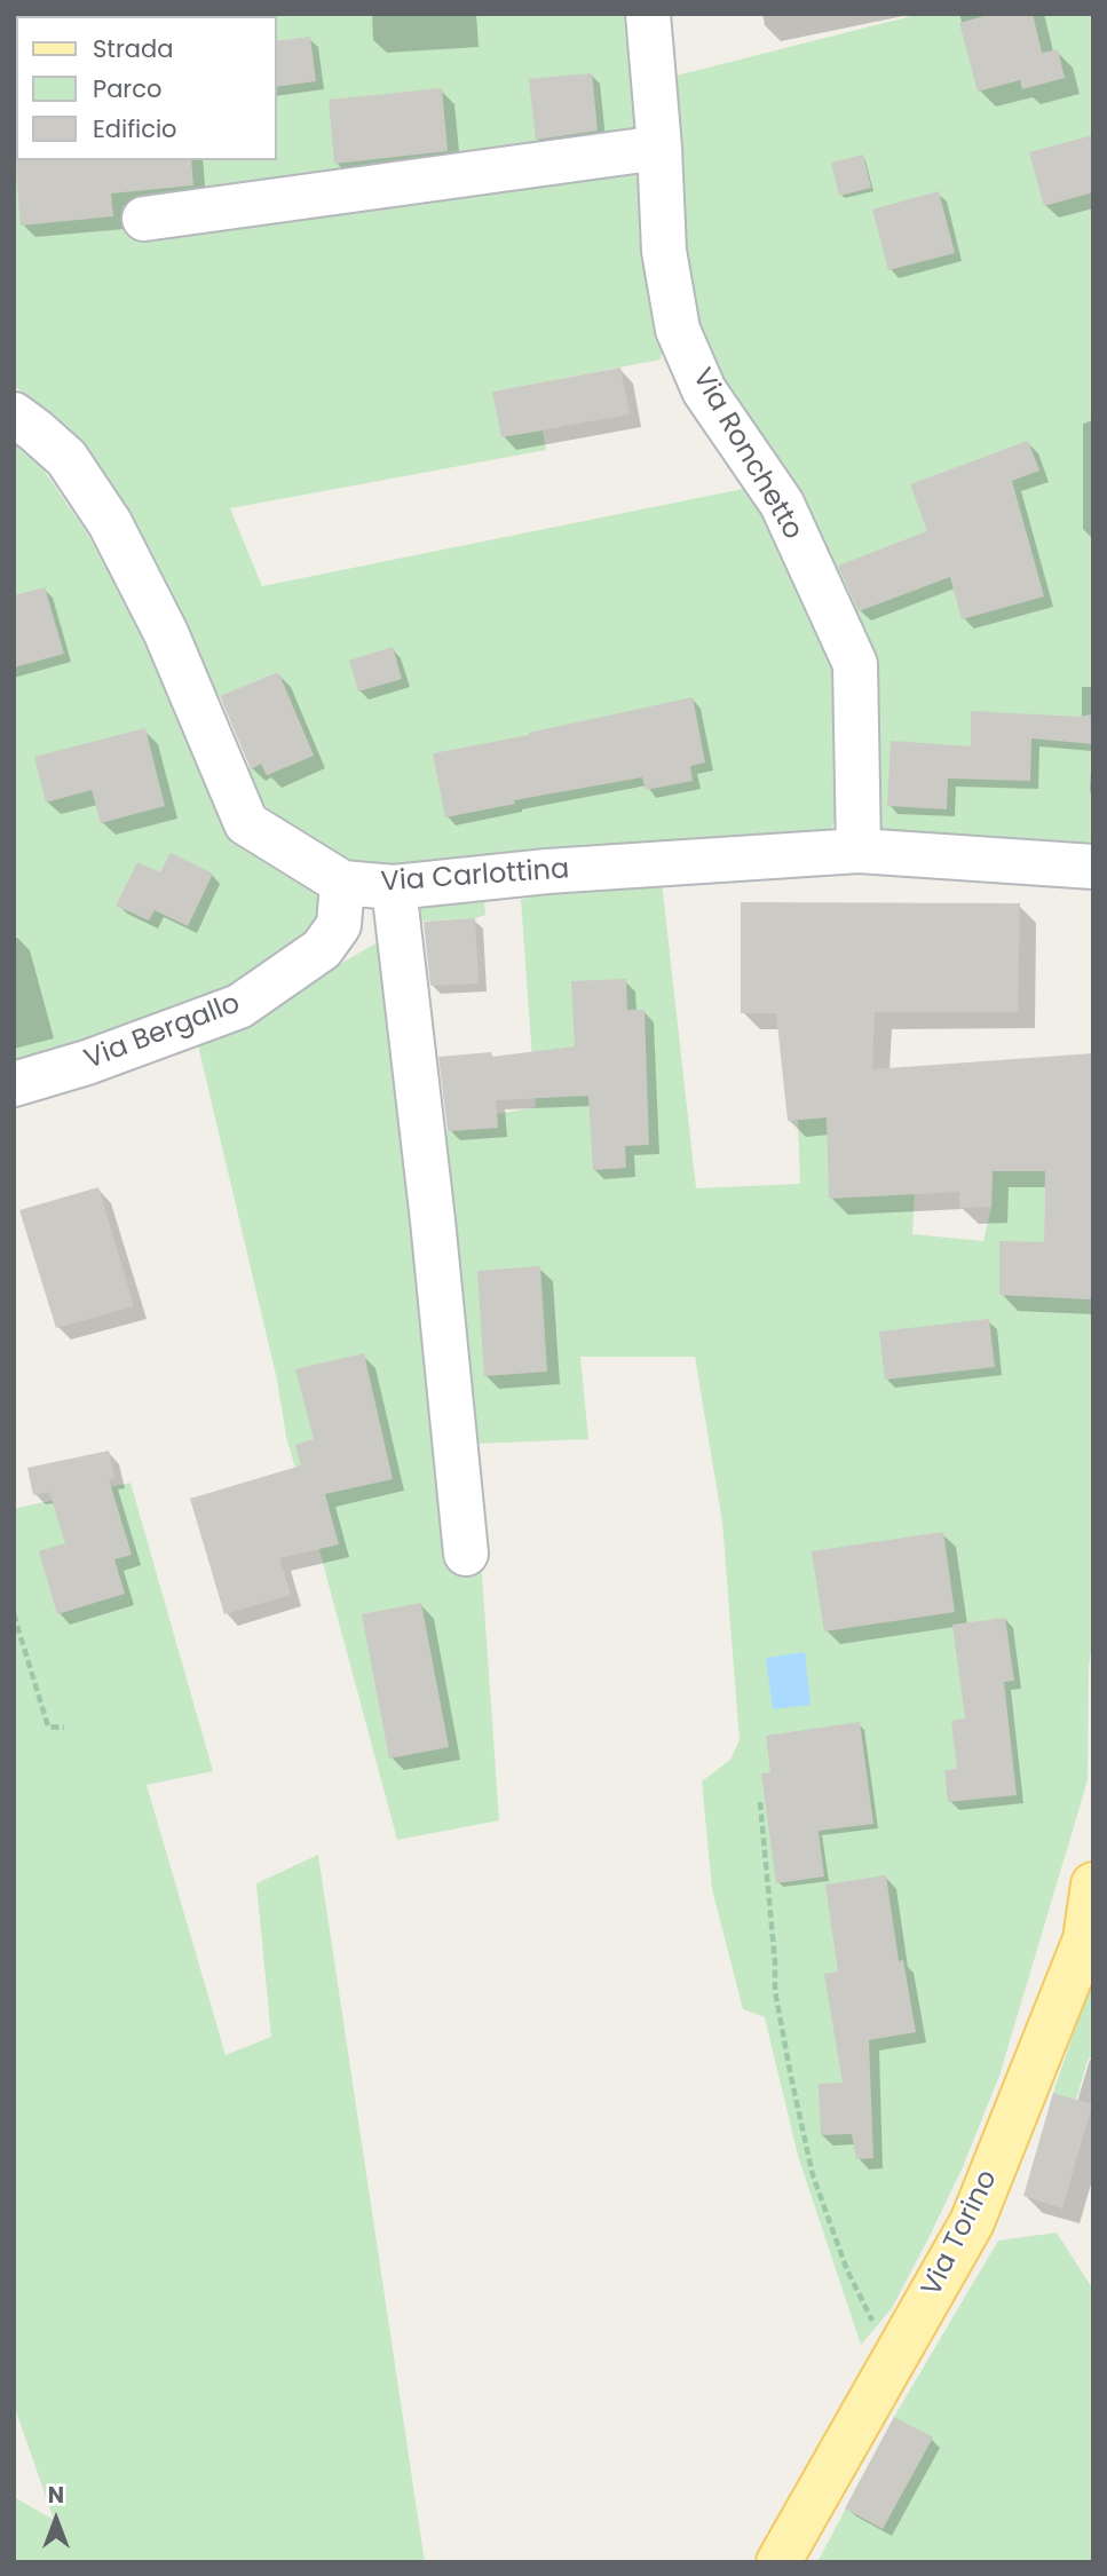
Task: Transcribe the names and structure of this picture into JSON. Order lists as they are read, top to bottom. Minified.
{"streets":{"main road":["Via Torino"],"street":["Via Ronchetto","Via Carlottina","Via Bergallo"]},"crossings":[["Via Ronchetto","Via Carlottina"],["Via Carlottina","Via Bergallo"]],"legend":["Strada","Parco","Edificio"],"north":"top"}
